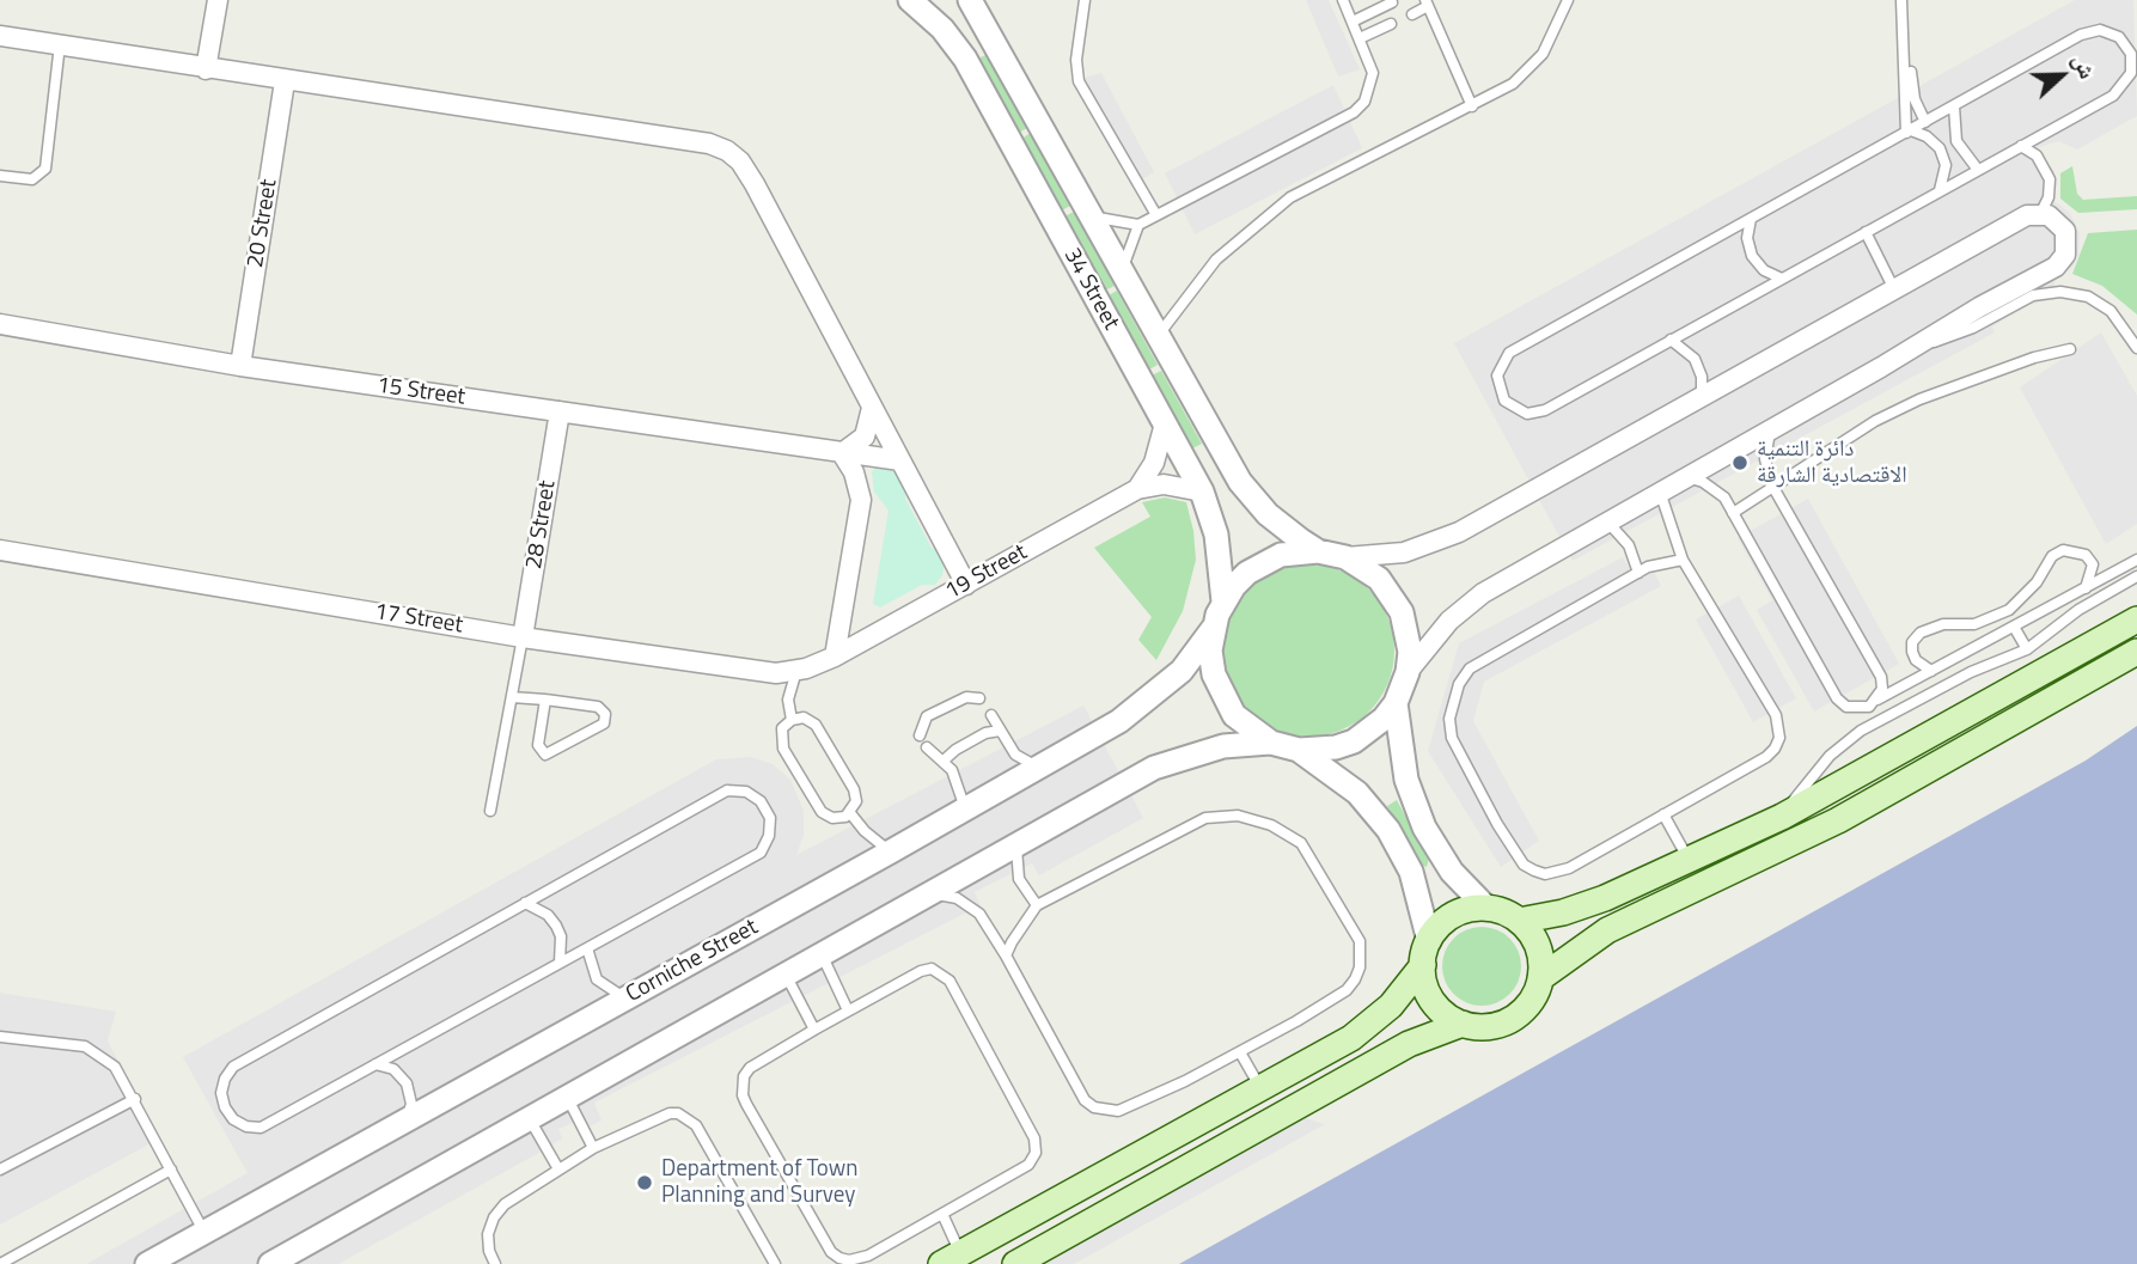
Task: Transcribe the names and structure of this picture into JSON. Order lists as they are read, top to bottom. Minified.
{"streets":{"street":["20 Street","34 Street","15 Street","28 Street","19 Street","17 Street","Corniche Street"]},"crossings":[["20 Street","15 Street"],["34 Street","19 Street"],["34 Street","Corniche Street"],["15 Street","28 Street"],["28 Street","17 Street"],["19 Street","17 Street"]],"places":["دائرة التنمية الاقتصادية الشارقة","Department of Town Planning and Survey"],"north":"right"}
